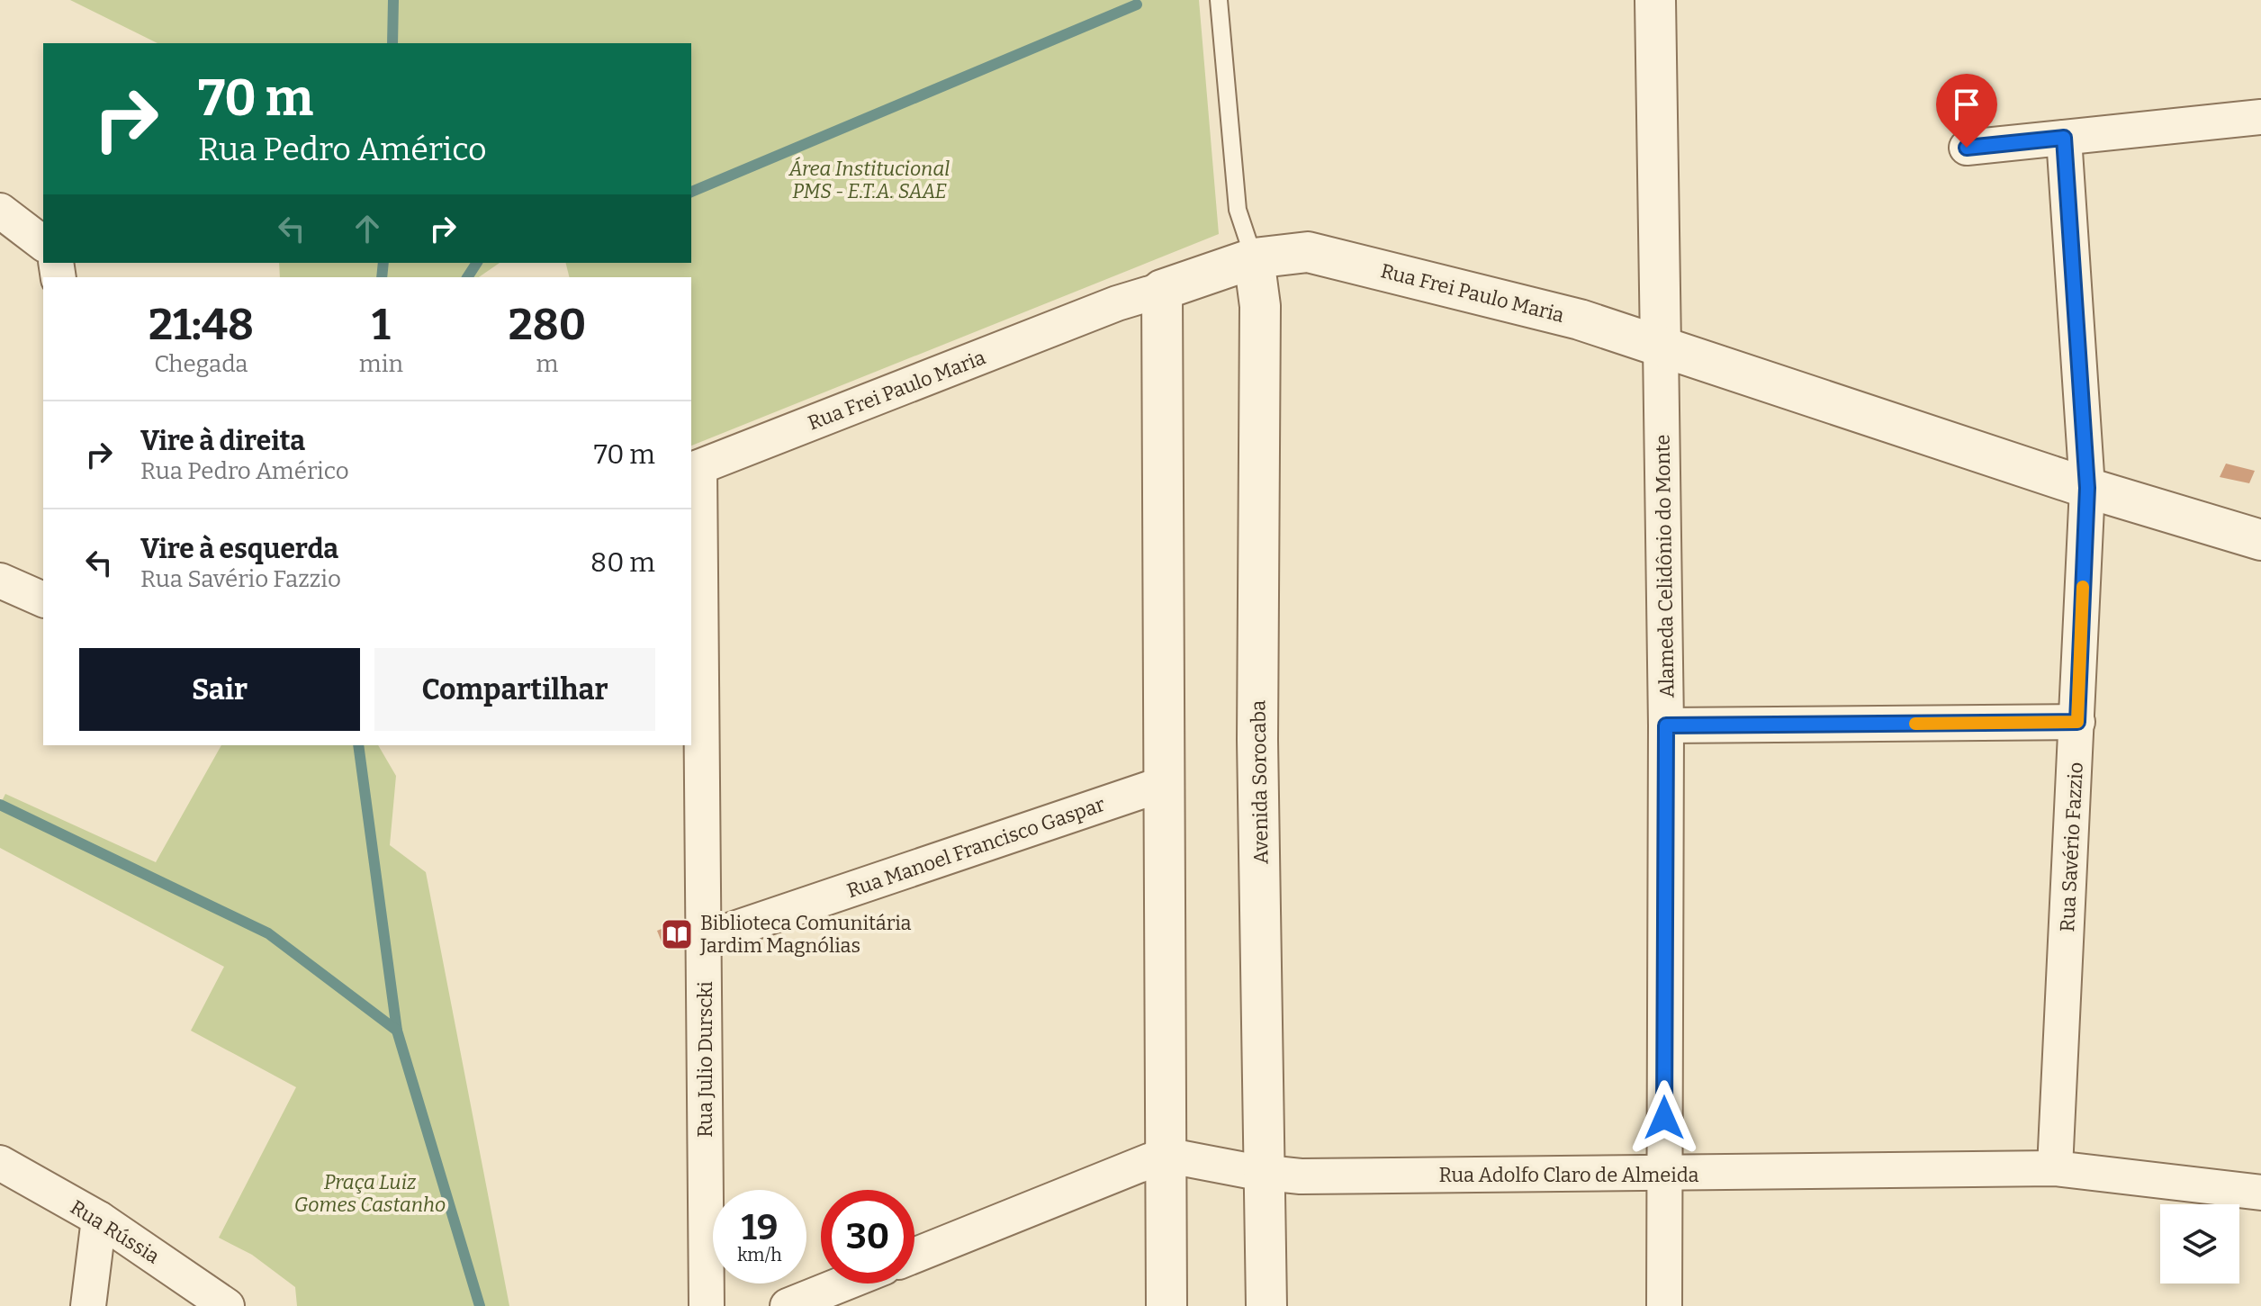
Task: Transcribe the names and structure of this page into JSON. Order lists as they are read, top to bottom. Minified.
{"streets":{"street":["Rua Frei Paulo Maria","Alameda Celidônio do Monte","Avenida Sorocaba","Rua Manoel Francisco Gaspar","Rua Savério Fazzio","Rua Julio Durscki","Rua Adolfo Claro de Almeida","Rua Rússia"]},"crossings":[["Rua Frei Paulo Maria","Alameda Celidônio do Monte"],["Rua Frei Paulo Maria","Avenida Sorocaba"],["Rua Frei Paulo Maria","Rua Savério Fazzio"],["Rua Frei Paulo Maria","Rua Julio Durscki"],["Alameda Celidônio do Monte","Rua Adolfo Claro de Almeida"],["Avenida Sorocaba","Rua Adolfo Claro de Almeida"],["Rua Manoel Francisco Gaspar","Rua Julio Durscki"],["Rua Savério Fazzio","Rua Adolfo Claro de Almeida"]],"parks":["Área Institucional PMS - E.T.A. SAAE","Praça Luiz Gomes Castanho"],"places":{"library":["Biblioteca Comunitária Jardim Magnólias"]},"page":{"turn":["70 m","Rua Pedro Américo"],"eta":["21:48","Chegada","1","min","280","m"],"list":[{"name":"Vire à direita","note":"Rua Pedro Américo","value":"70 m"},{"name":"Vire à esquerda","note":"Rua Savério Fazzio","value":"80 m"}],"buttons":["Sair","Compartilhar"],"speed":"19 km/h","limit":"30"}}
